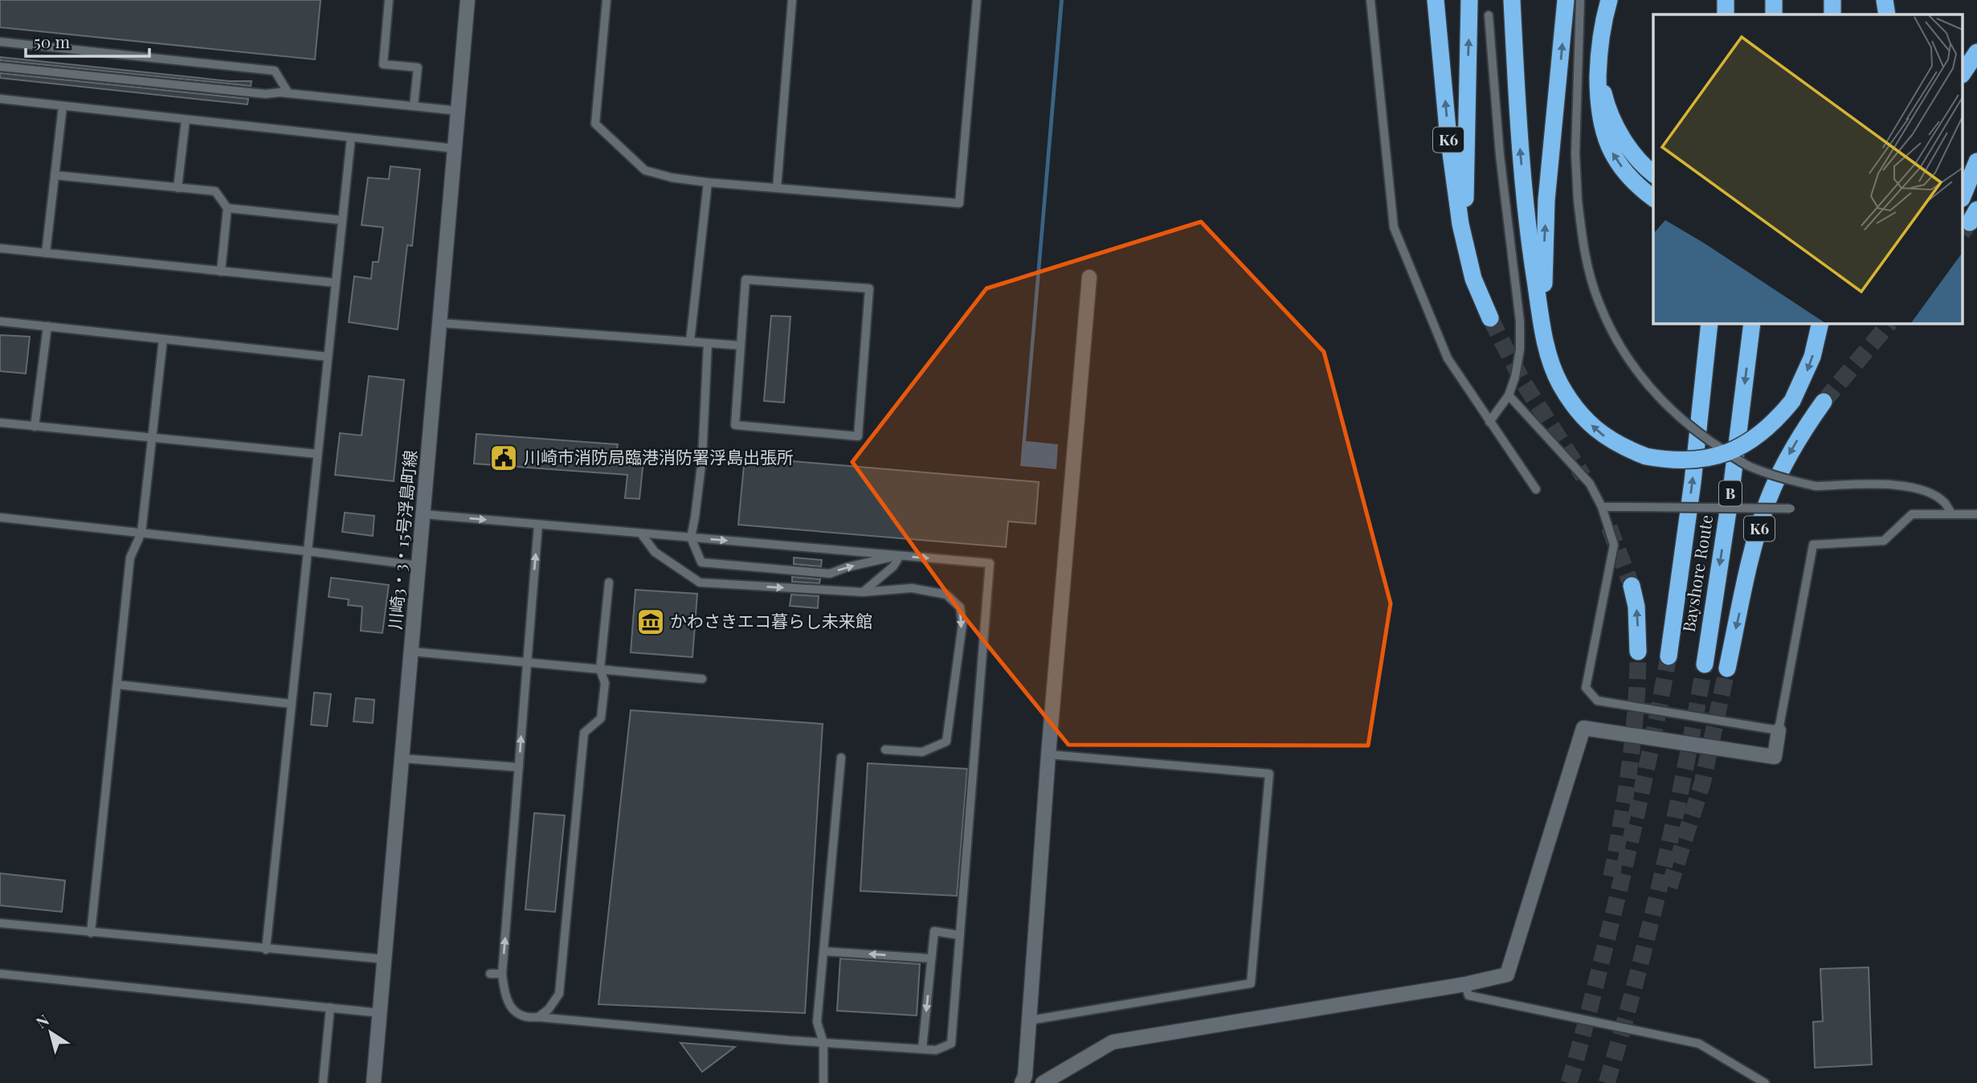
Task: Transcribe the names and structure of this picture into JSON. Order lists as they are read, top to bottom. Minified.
{"streets":{"highway":["K6","B","Bayshore Route"],"street":["川崎3・3・15号浮島町線"]},"places":{"public building":["川崎市消防局臨港消防署浮島出張所"],"museum":["かわさきエコ暮らし未来館"]},"scale_bar":"50 m","north":"top left"}
